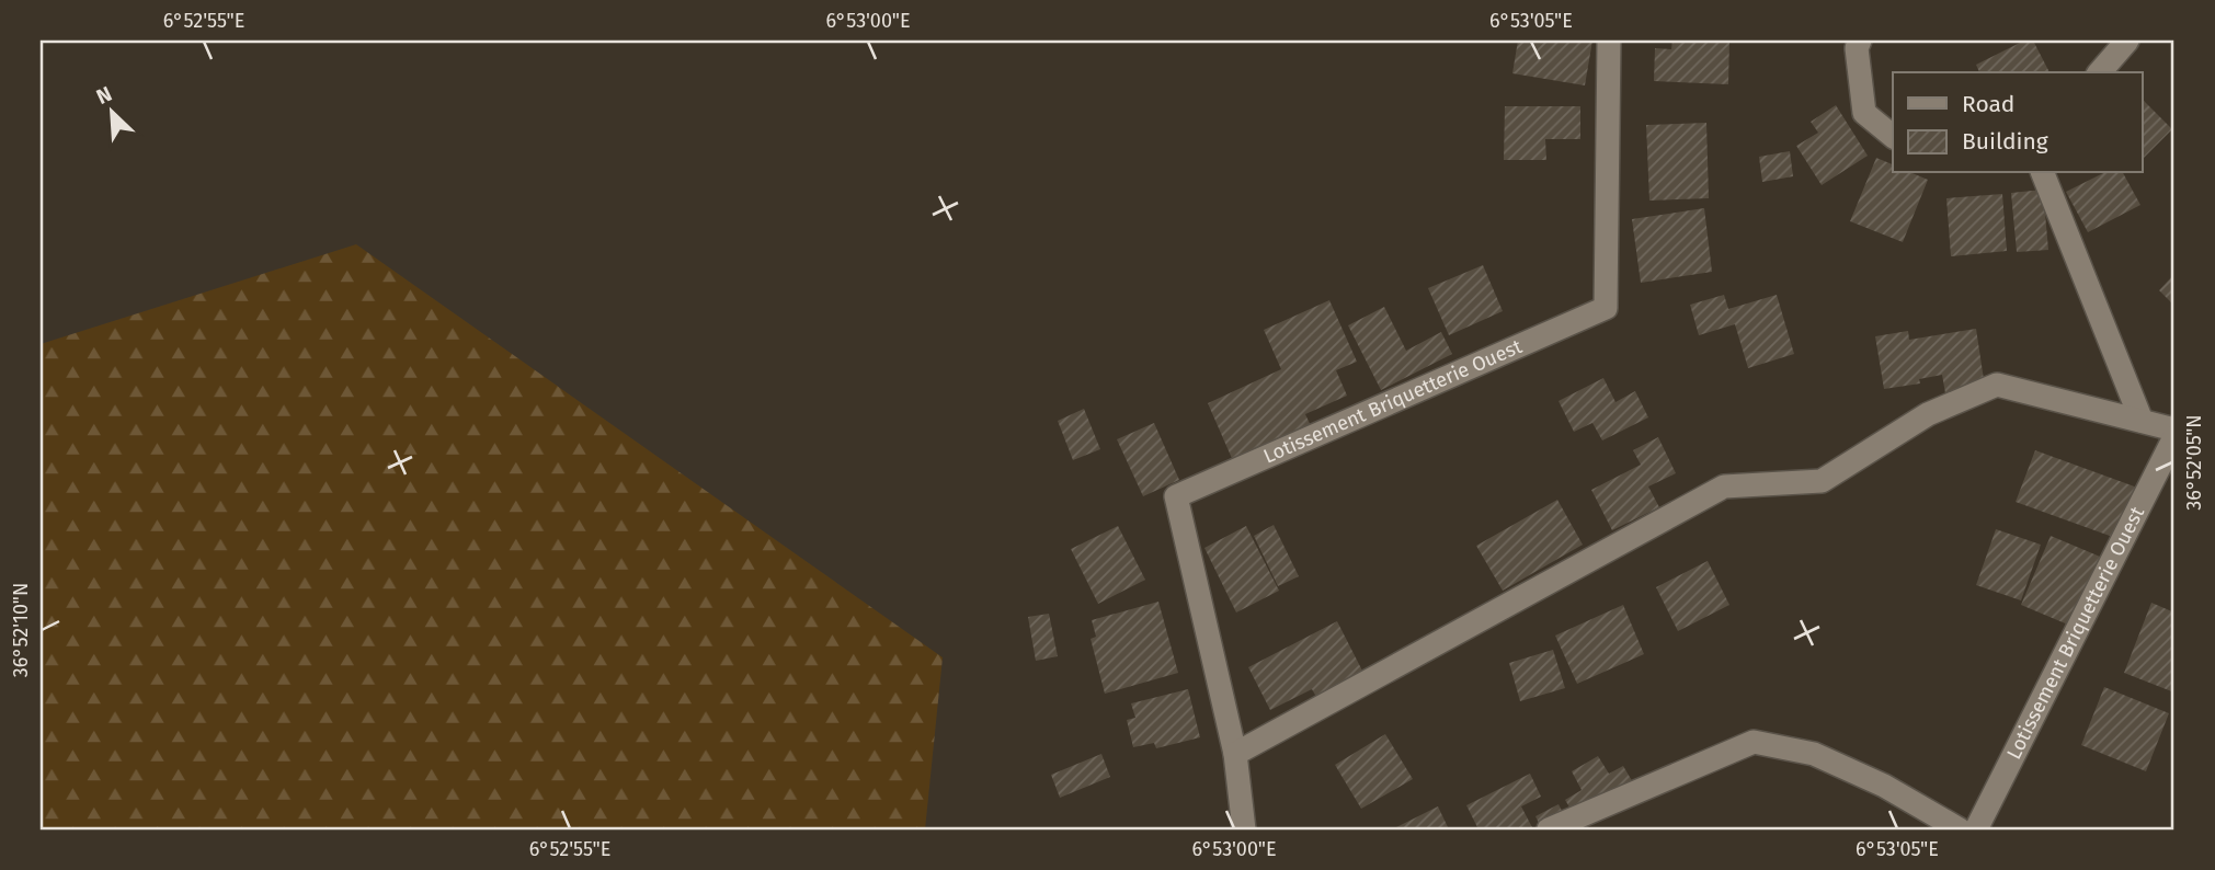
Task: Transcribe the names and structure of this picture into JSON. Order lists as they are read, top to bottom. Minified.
{"streets":{"street":["Lotissement Briquetterie Ouest"]},"legend":["Road","Building"],"north":"top left","coordinates":["6°52'55\"E","6°53'00\"E","6°53'05\"E","36°52'05\"N","36°52'10\"N"]}
